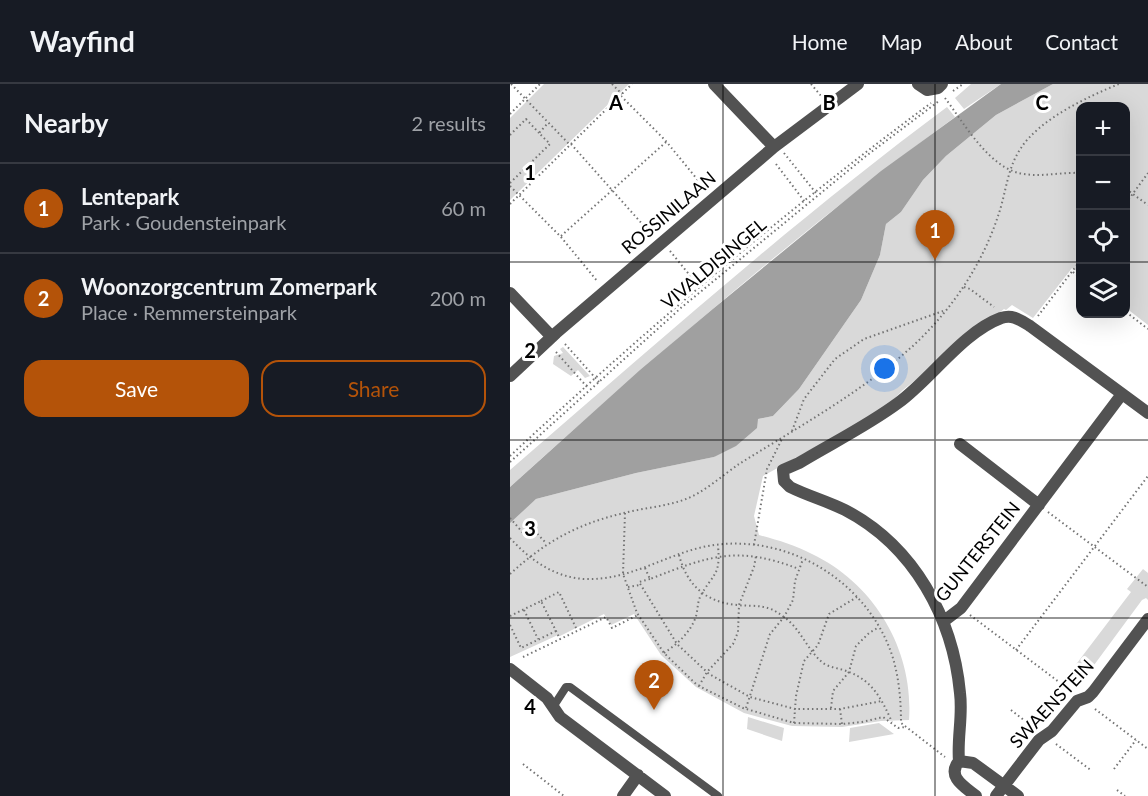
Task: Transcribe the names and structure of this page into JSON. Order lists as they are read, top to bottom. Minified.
{"streets":{"street":["ROSSINILAAN","GUNTERSTEIN","SWAENSTEIN"],"path":["VIVALDISINGEL"]},"page":{"header":"Wayfind","nav":["Home","Map","About","Contact"],"heading":["Nearby","2 results"],"map_buttons":["+","−"],"list":[{"mark":"1","name":"Lentepark","note":"Park · Goudensteinpark","value":"60 m"},{"mark":"2","name":"Woonzorgcentrum Zomerpark","note":"Place · Remmersteinpark","value":"200 m"}],"pins":["1","2"],"buttons":["Save","Share"]},"grid":{"columns":["A","B","C"],"rows":["1","2","3","4"]}}
